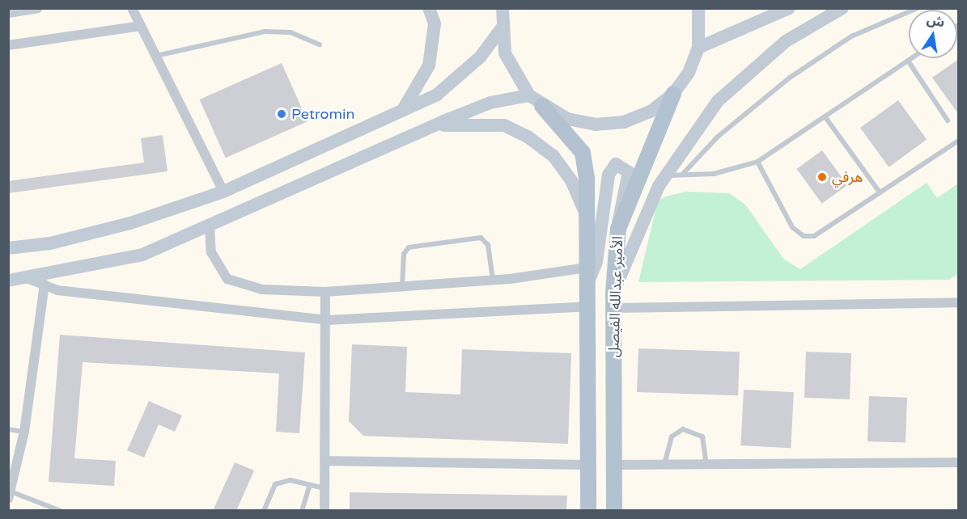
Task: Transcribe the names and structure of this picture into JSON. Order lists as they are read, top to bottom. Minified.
{"streets":{"main road":["الأمير عبدالله الفيصل"]},"places":["Petromin","هرفي"],"north":"top"}
